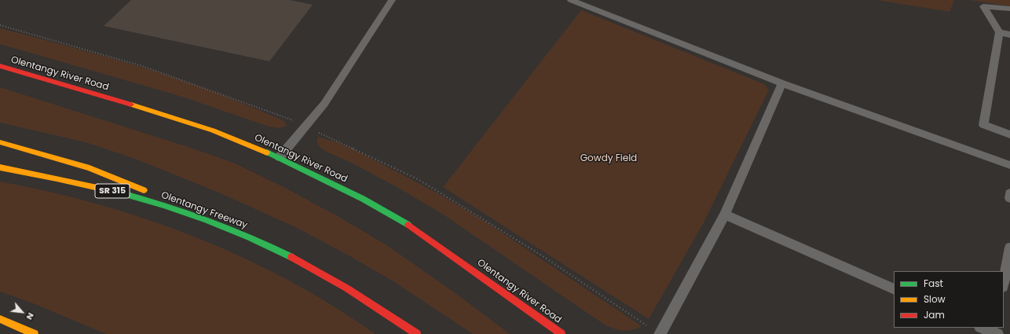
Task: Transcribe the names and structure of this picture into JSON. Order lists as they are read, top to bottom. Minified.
{"streets":{"main road":["Olentangy River Road","SR 315","Olentangy Freeway"]},"parks":["Gowdy Field"],"legend":["Fast","Slow","Jam"],"north":"bottom right"}
